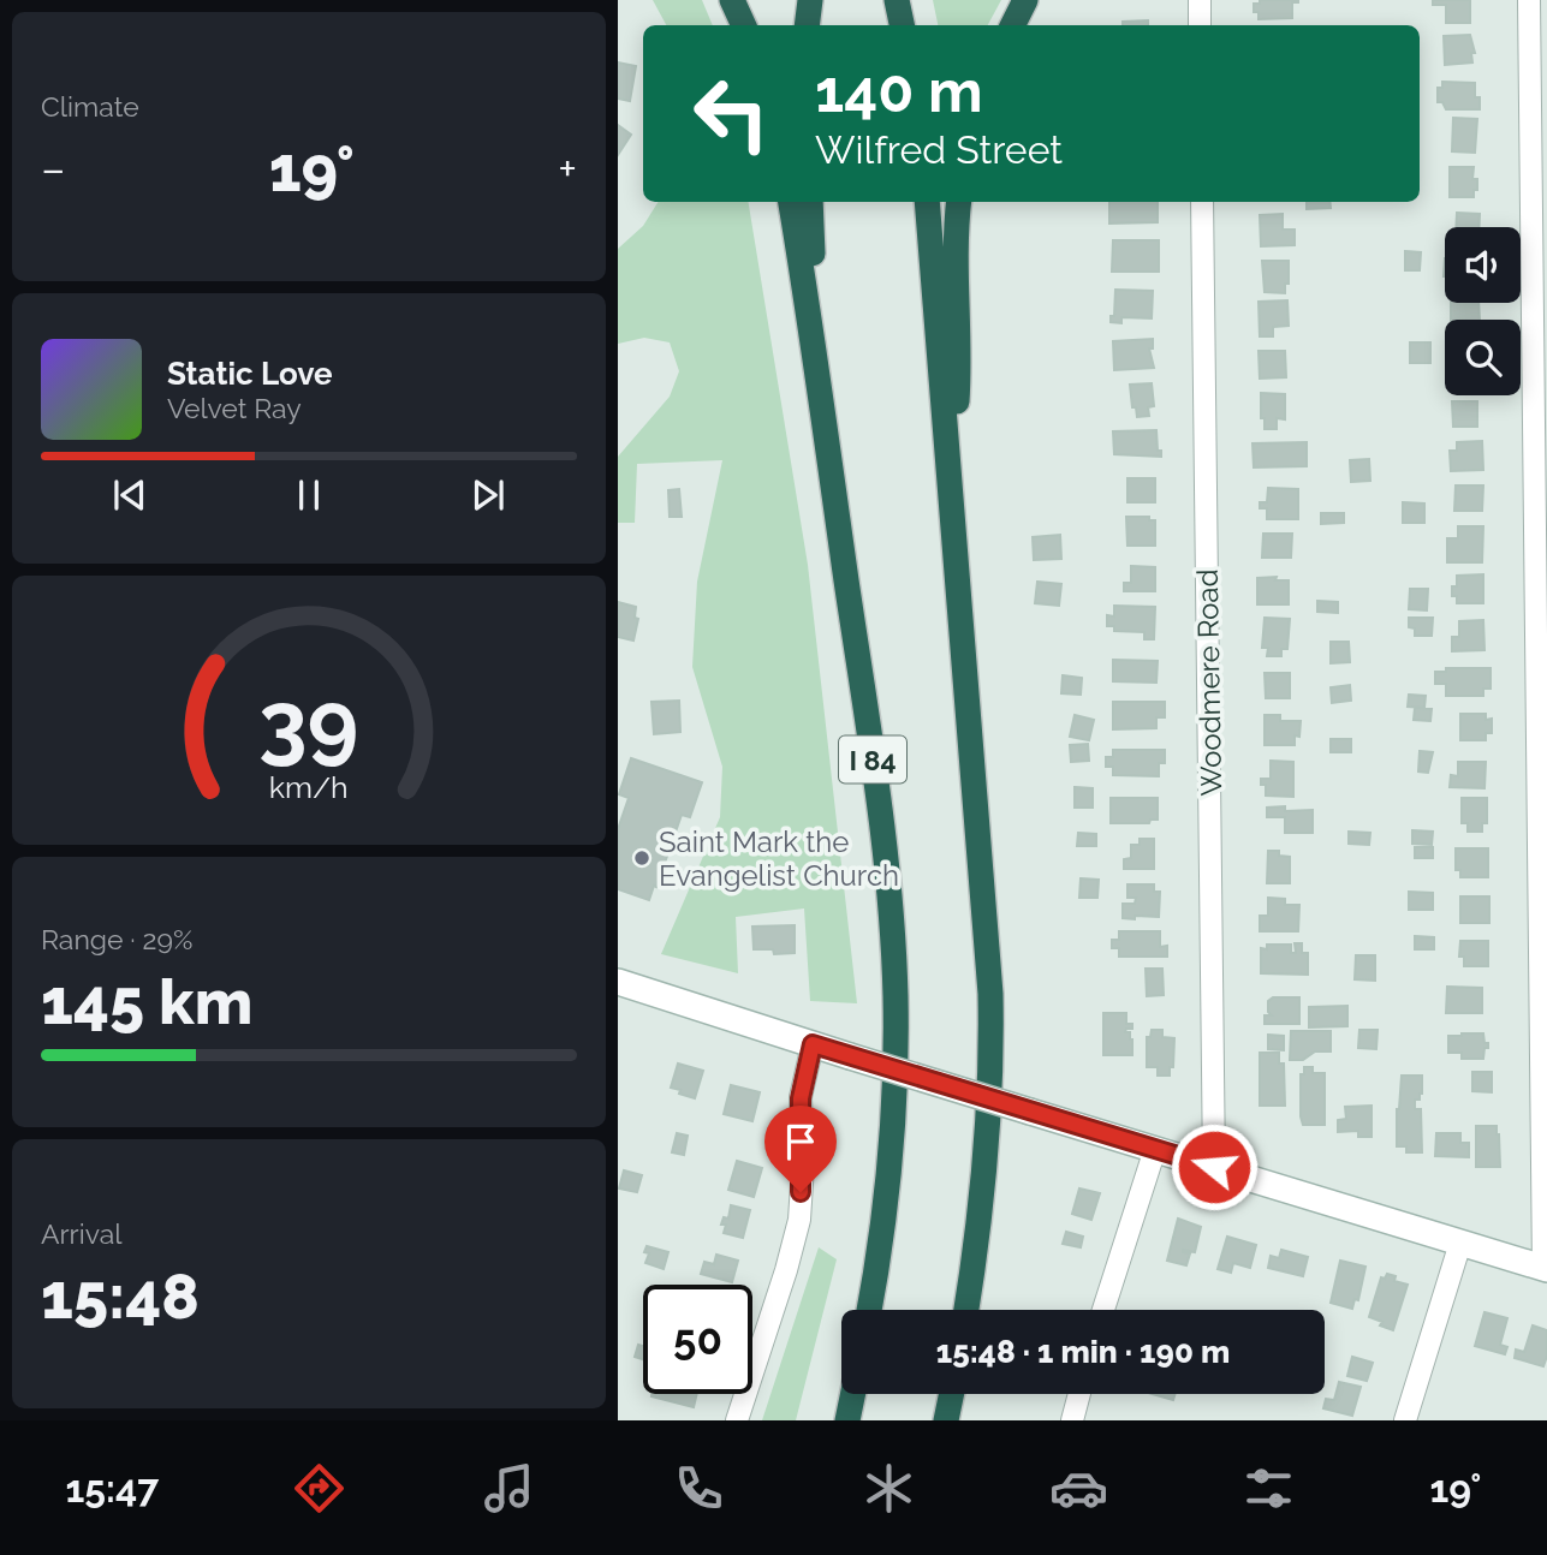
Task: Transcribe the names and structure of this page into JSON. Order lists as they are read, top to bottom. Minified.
{"streets":{"highway":["I 84"],"street":["Woodmere Road"]},"places":["Saint Mark the Evangelist Church"],"page":{"tile":["Climate",["Range · 29%","145 km"],["Arrival","15:48"]],"turn":["140 m","Wilfred Street"],"heat":["−","19°","+"],"song":["Static Love","Velvet Ray"],"limit":"50","trip":"15:48 · 1 min · 190 m","tabs":["15:47","19°"],"gauge":["39","km/h"]}}
